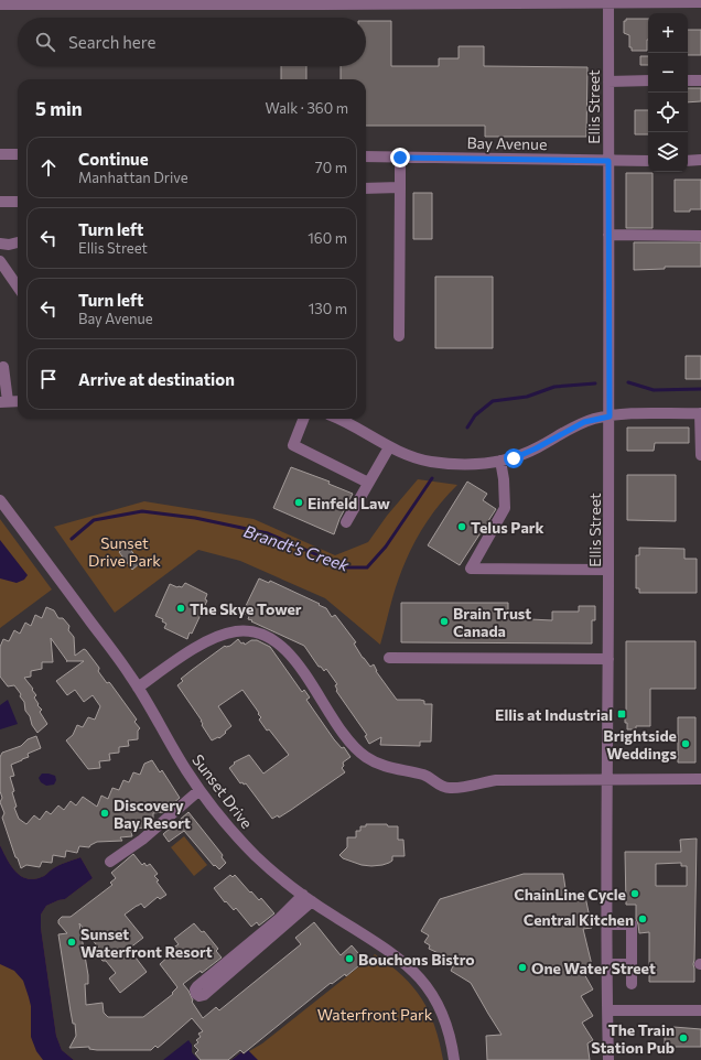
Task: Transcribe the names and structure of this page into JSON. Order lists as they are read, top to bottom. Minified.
{"streets":{"street":["Ellis Street","Bay Avenue","Sunset Drive"]},"crossings":[["Ellis Street","Bay Avenue"]],"water":["Brandt's Creek"],"parks":["Sunset Drive Park","Waterfront Park"],"places":{"other":["Einfeld Law","Telus Park","The Skye Tower","Brain Trust Canada","Brightside Weddings","Discovery Bay Resort","ChainLine Cycle","Central Kitchen","Sunset Waterfront Resort","Bouchons Bistro","One Water Street","The Train Station Pub"],"transit":["Ellis at Industrial"]},"page":{"map_buttons":["+","−"],"search":"Search here","heading":["5 min","Walk · 360 m"],"list":[["Continue","Manhattan Drive","70 m"],["Turn left","Ellis Street","160 m"],["Turn left","Bay Avenue","130 m"],"Arrive at destination"]}}
